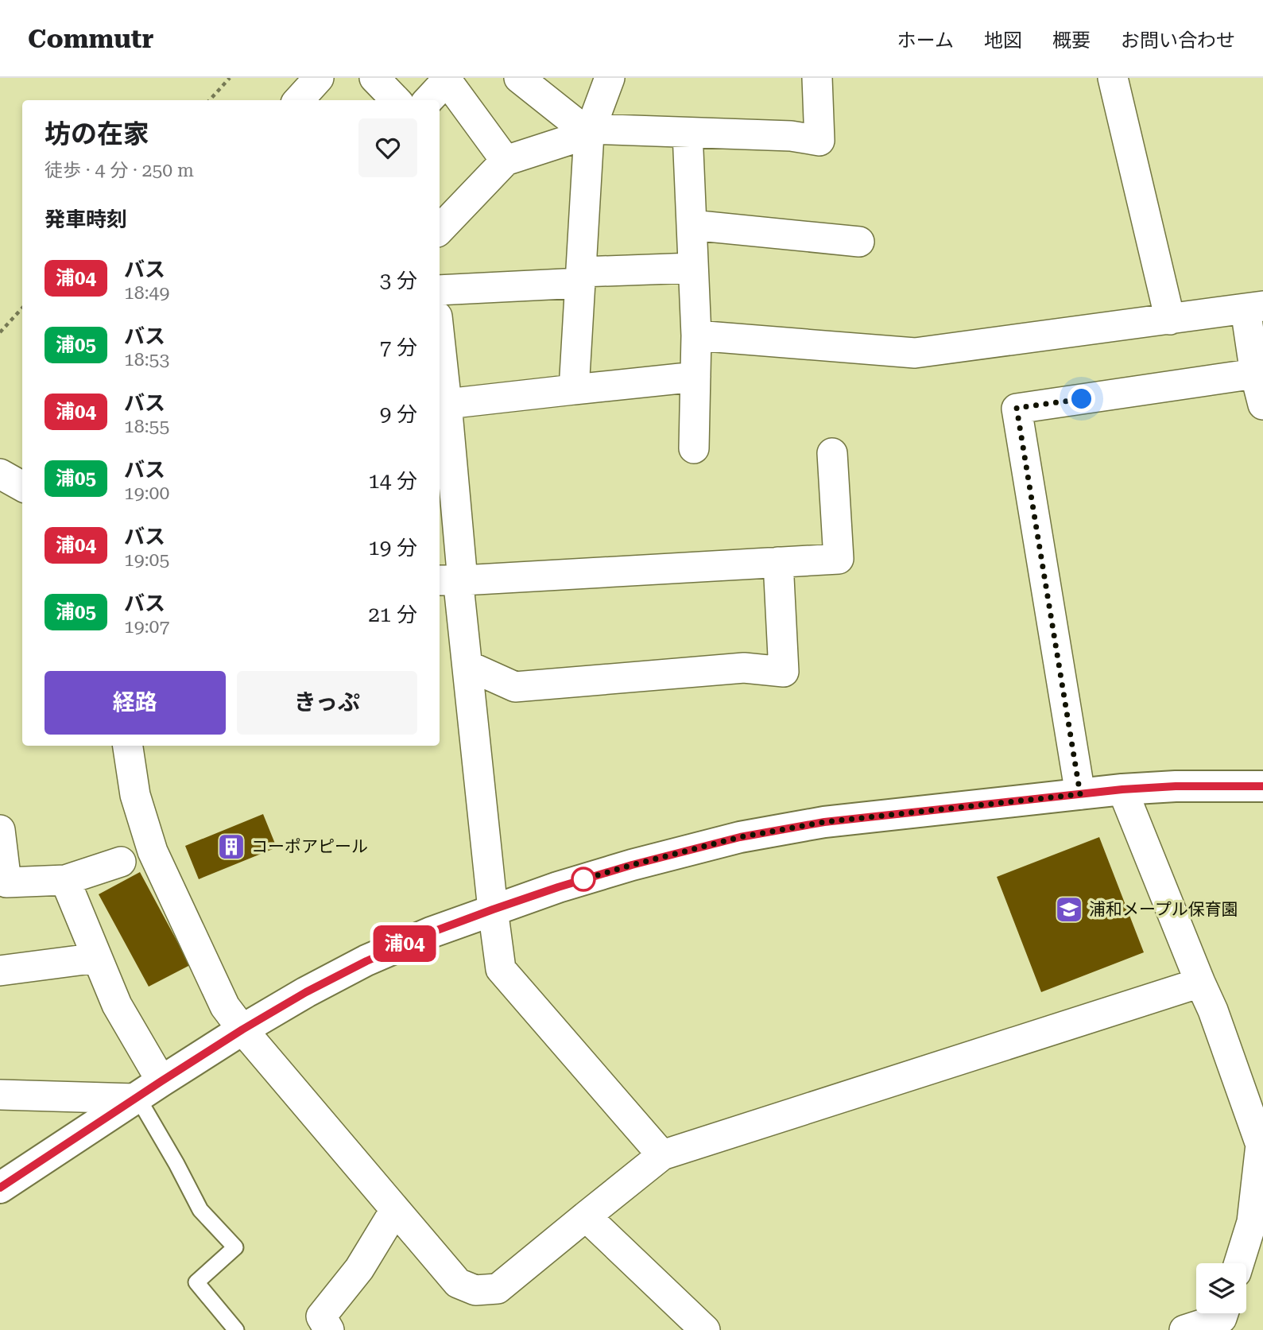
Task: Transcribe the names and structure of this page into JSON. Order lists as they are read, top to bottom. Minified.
{"places":{"building":["コーポアピール"],"school or university":["浦和メープル保育園"]},"lines":["bus line 浦04"],"page":{"header":"Commutr","nav":["ホーム","地図","概要","お問い合わせ"],"on_map":"浦04","heading":[["坊の在家","徒歩 · 4 分 · 250 m"],"発車時刻"],"list":[{"mark":"浦04","name":"バス","note":"18:49","value":"3 分"},{"mark":"浦05","name":"バス","note":"18:53","value":"7 分"},{"mark":"浦04","name":"バス","note":"18:55","value":"9 分"},{"mark":"浦05","name":"バス","note":"19:00","value":"14 分"},{"mark":"浦04","name":"バス","note":"19:05","value":"19 分"},{"mark":"浦05","name":"バス","note":"19:07","value":"21 分"}],"buttons":["経路","きっぷ"]}}
